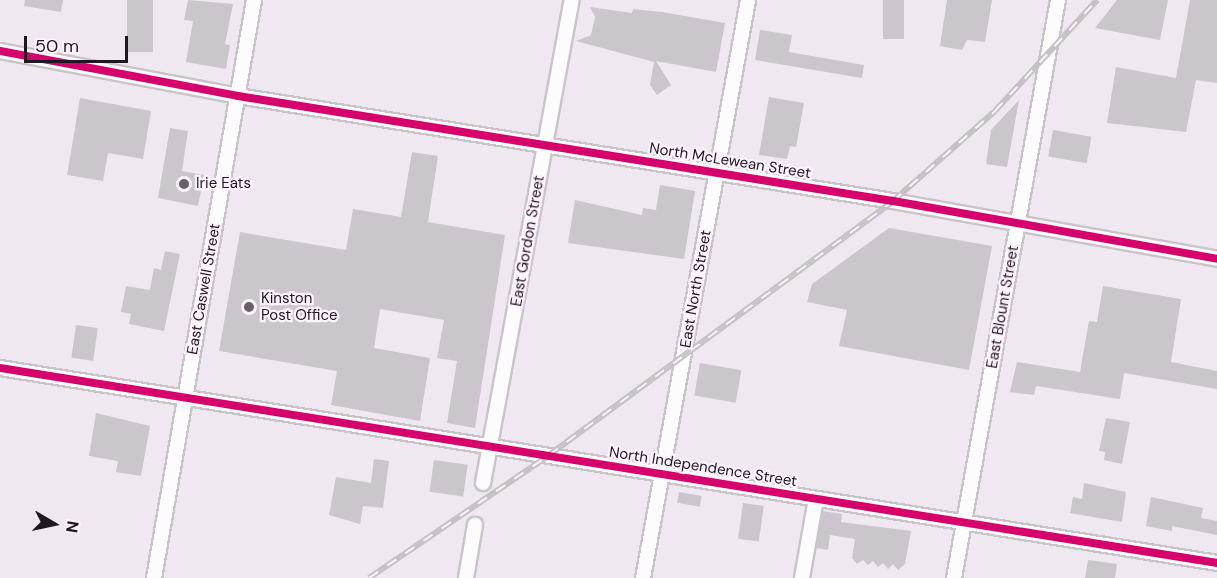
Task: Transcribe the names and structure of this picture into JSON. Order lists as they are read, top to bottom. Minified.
{"streets":{"street":["North McLewean Street","East Gordon Street","East Caswell Street","East North Street","East Blount Street","North Independence Street"]},"crossings":[["North McLewean Street","East Gordon Street"],["North McLewean Street","East Caswell Street"],["North McLewean Street","East North Street"],["North McLewean Street","East Blount Street"],["East Gordon Street","North Independence Street"],["East Caswell Street","North Independence Street"],["East North Street","North Independence Street"],["East Blount Street","North Independence Street"]],"places":["Irie Eats","Kinston Post Office"],"scale_bar":"50 m","north":"right"}
